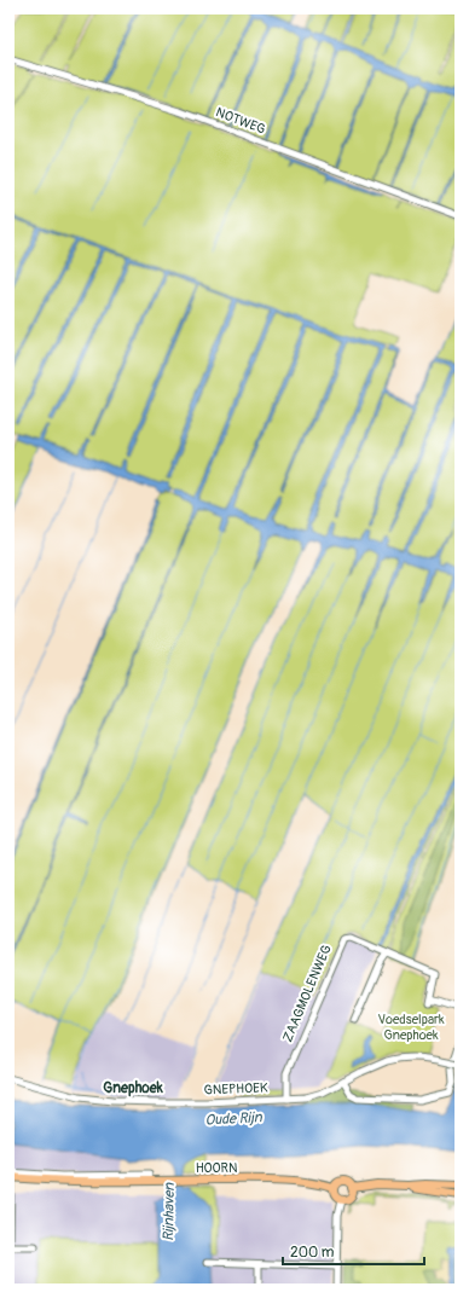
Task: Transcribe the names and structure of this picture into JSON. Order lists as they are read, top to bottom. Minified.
{"streets":{"main road":["HOORN"],"street":["NOTWEG","ZAAGMOLENWEG","GNEPHOEK"]},"crossings":[["ZAAGMOLENWEG","GNEPHOEK"]],"districts":["Gnephoek"],"water":["Oude Rijn","Rijnhaven"],"parks":["Voedselpark Gnephoek"],"scale_bar":"200 m"}
